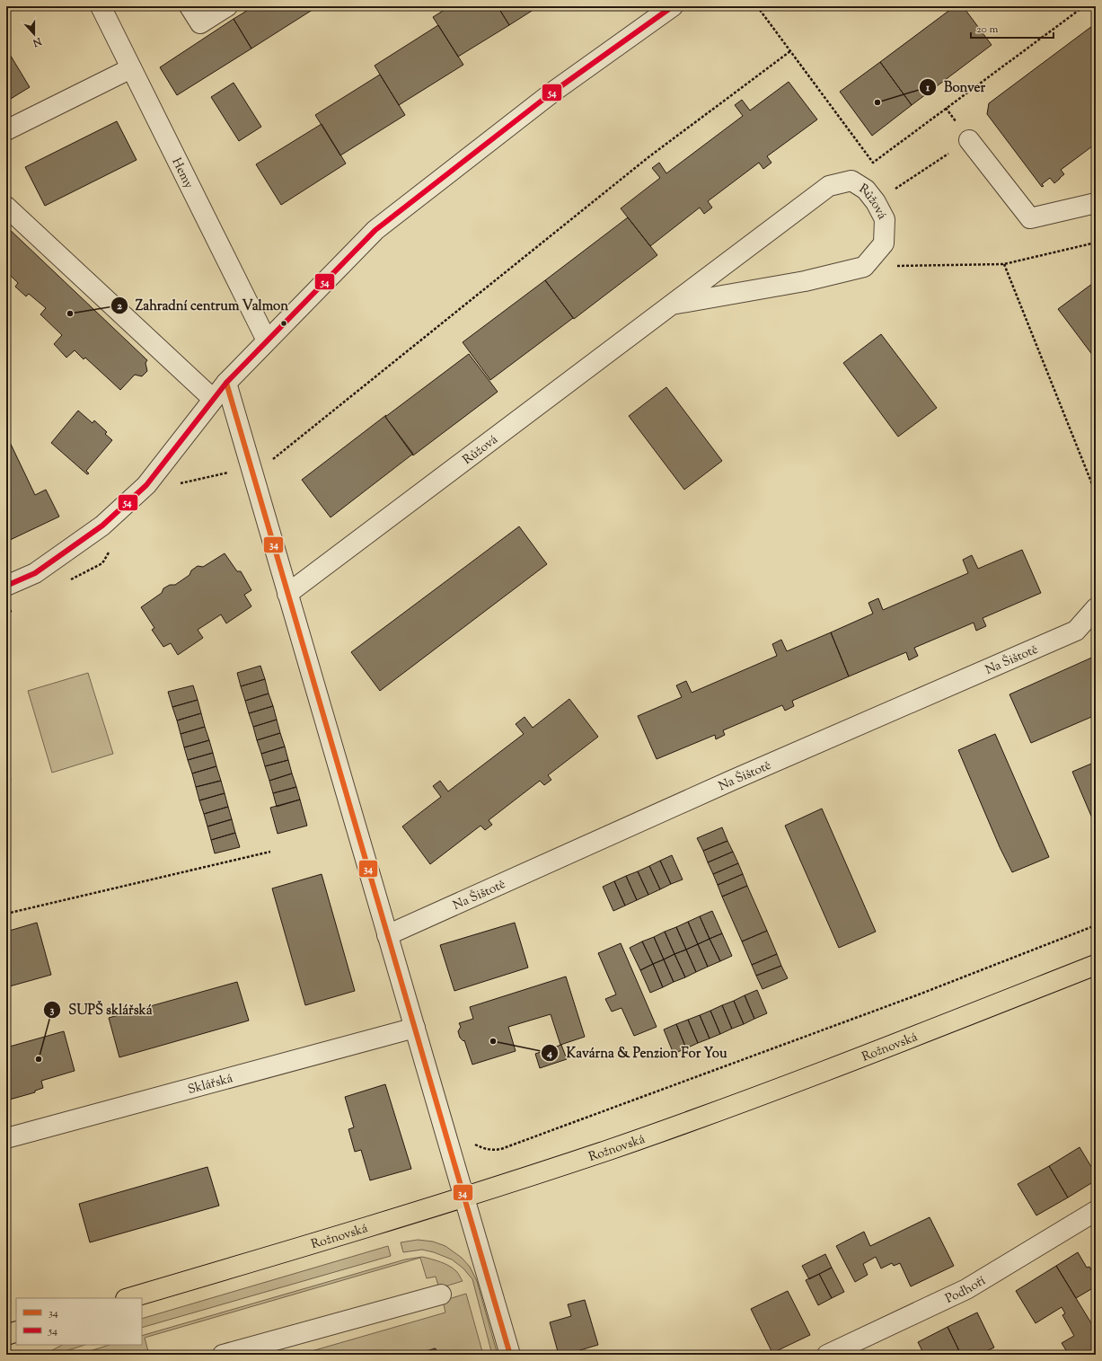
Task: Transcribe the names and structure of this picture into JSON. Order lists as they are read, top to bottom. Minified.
{"streets":{"main road":["Rožnovská"],"street":["Hemy","Růžová","Na Šištotě","Sklářská","Podhoří"]},"places":["Bonver","Zahradní centrum Valmon","Kavárna & Penzion For You","SUPŠ sklářská"],"lines":["transit line 54","transit line 34"],"legend":["34","54"],"scale_bar":"20 m","north":"bottom"}
